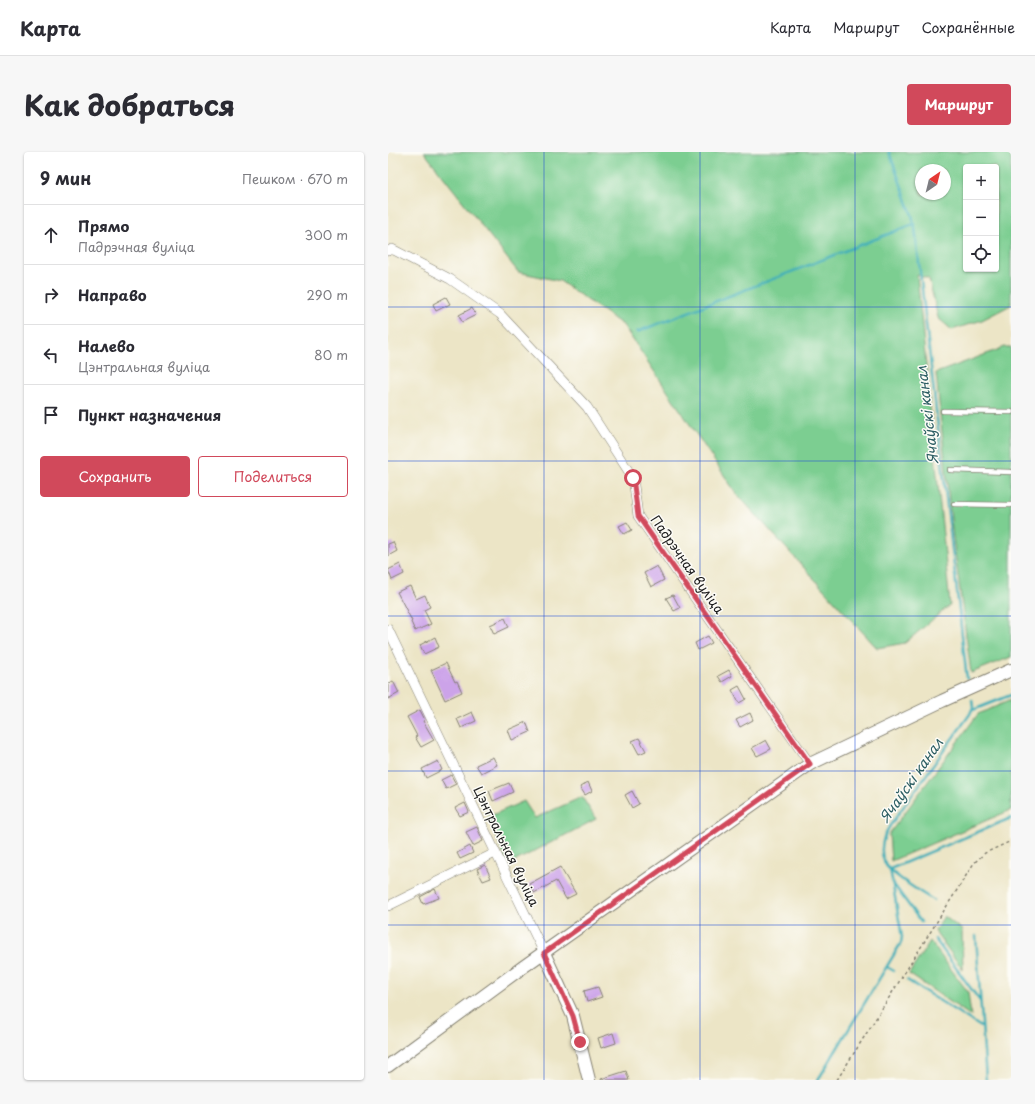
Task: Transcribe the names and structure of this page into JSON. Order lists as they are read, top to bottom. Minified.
{"streets":{"main road":["Цэнтральная вуліца"],"street":["Падрэчная вуліца"]},"water":["Ячаўскі канал"],"north":"top right","page":{"header":"Карта","nav":["Карта","Маршрут","Сохранённые"],"title":"Как добраться","buttons":["Маршрут",["Сохранить","Поделиться"]],"heading":["9 мин","Пешком · 670 m"],"map_buttons":["+","−"],"list":[["Прямо","Падрэчная вуліца","300 m"],["Направо","290 m"],["Налево","Цэнтральная вуліца","80 m"],"Пункт назначения"]}}
